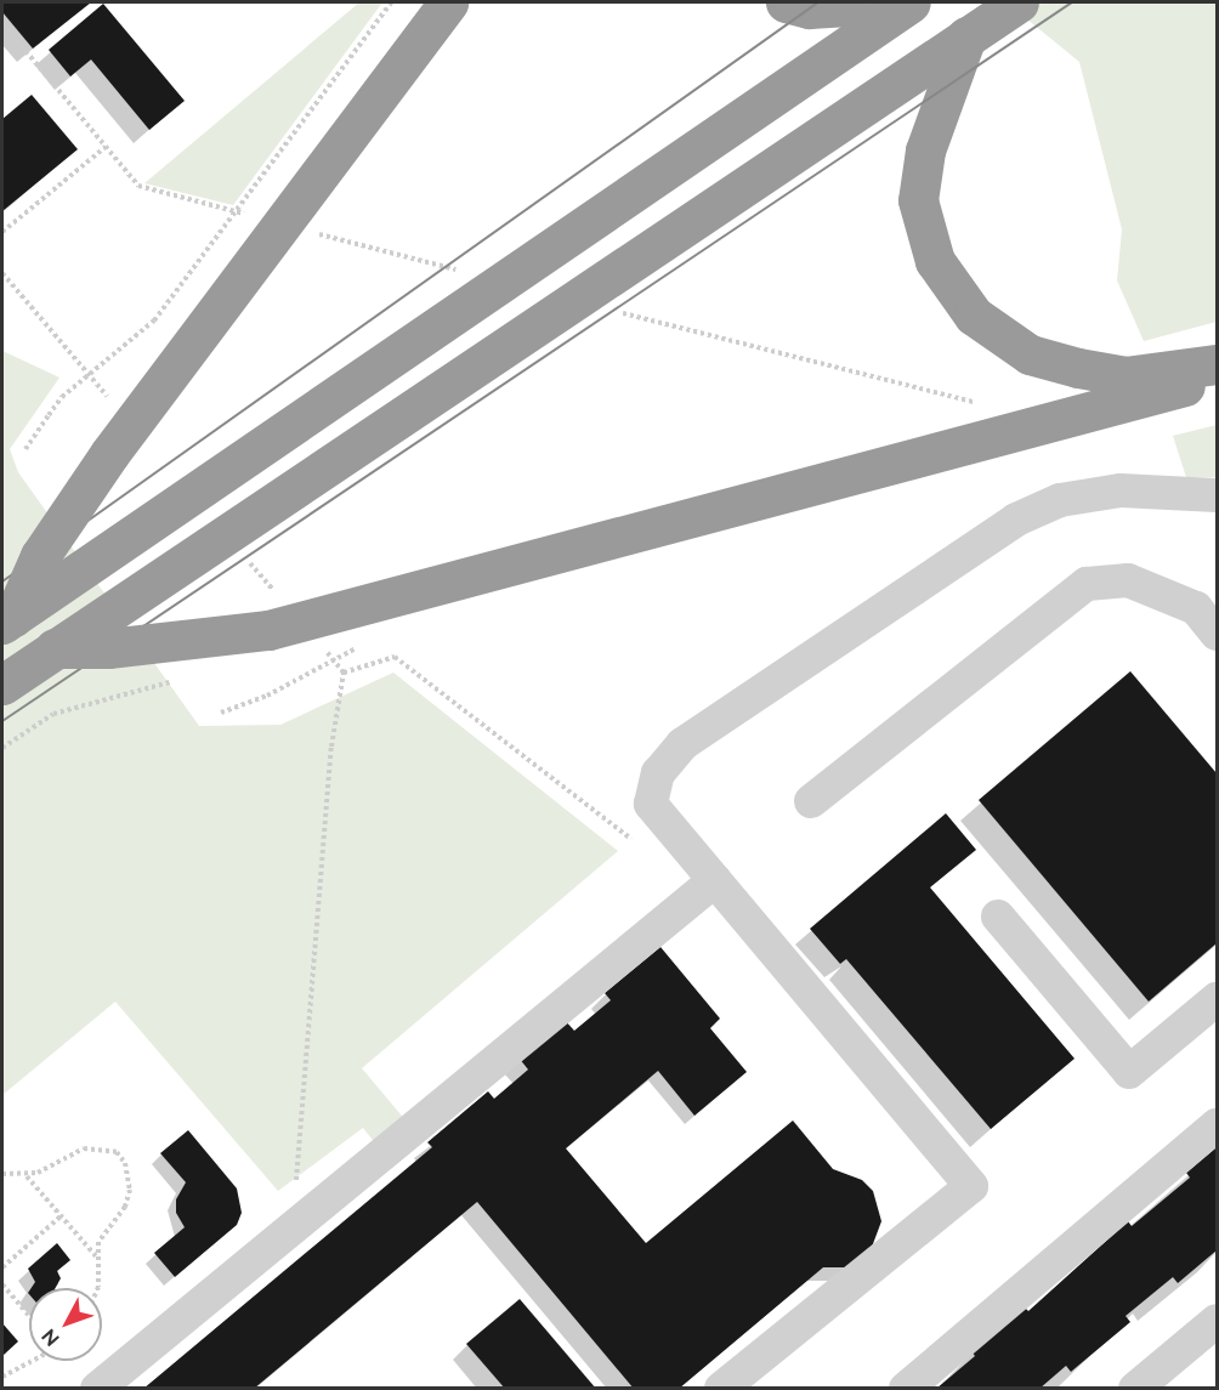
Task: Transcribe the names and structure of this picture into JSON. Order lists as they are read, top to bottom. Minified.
{"north":"bottom left"}
